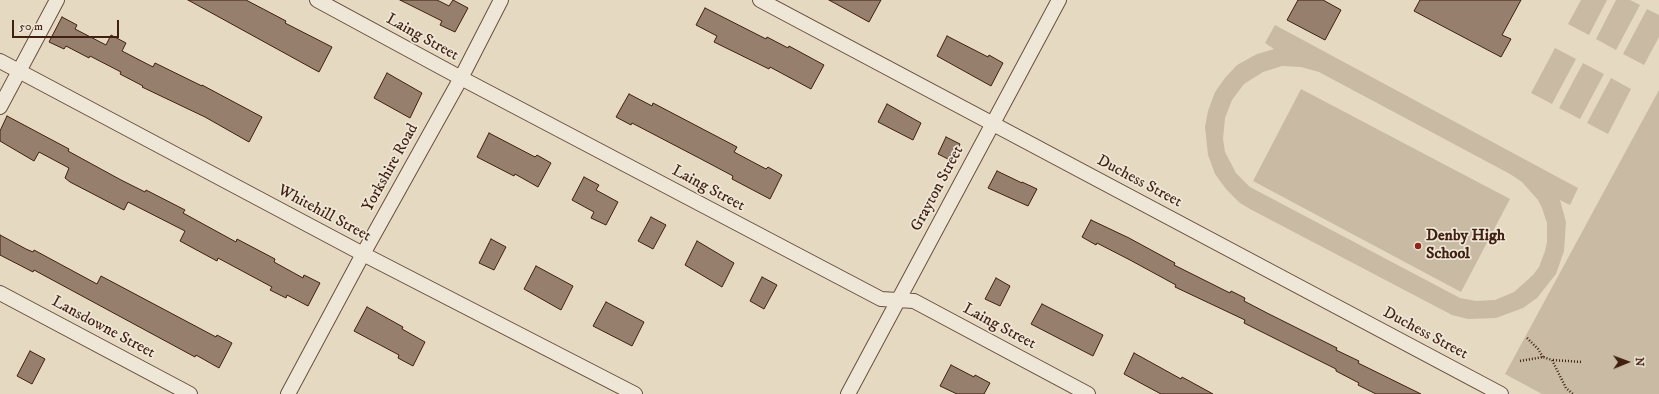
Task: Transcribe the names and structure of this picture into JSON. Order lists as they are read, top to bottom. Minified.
{"streets":{"street":["Laing Street","Yorkshire Road","Duchess Street","Grayton Street","Whitehill Street","Lansdowne Street"]},"crossings":[["Laing Street","Yorkshire Road"],["Laing Street","Grayton Street"],["Yorkshire Road","Whitehill Street"],["Duchess Street","Grayton Street"]],"places":["Denby High School"],"scale_bar":"50 m","north":"right"}
